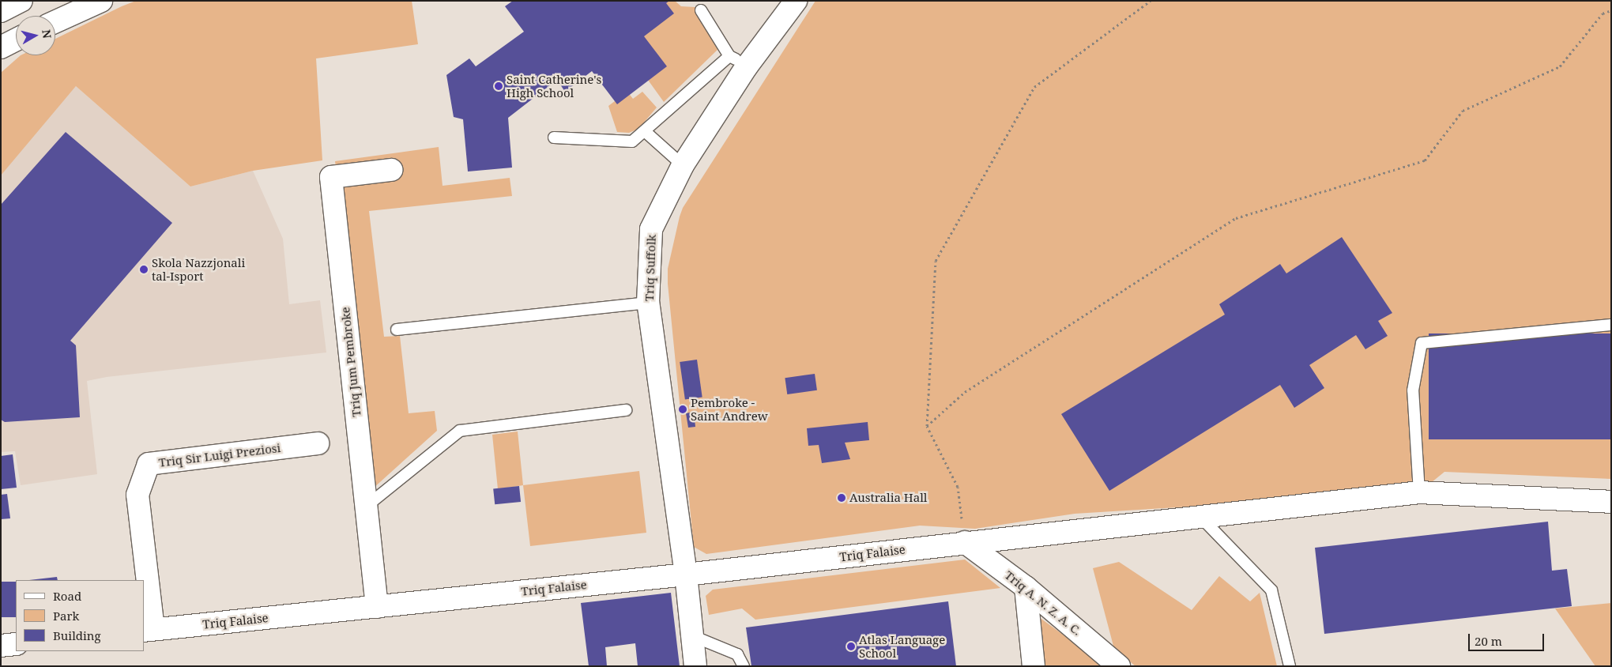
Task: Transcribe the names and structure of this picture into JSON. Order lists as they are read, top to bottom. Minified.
{"streets":{"main road":["Triq Suffolk","Triq Jum Pembroke","Triq Sir Luigi Preziosi","Triq Falaise","Triq A. N. Z. A. C."]},"crossings":[["Triq Suffolk","Triq Falaise"],["Triq Jum Pembroke","Triq Falaise"],["Triq Sir Luigi Preziosi","Triq Falaise"],["Triq Falaise","Triq A. N. Z. A. C."]],"places":["Saint Catherine's High School","Skola Nazzjonali tal-Isport","Pembroke - Saint Andrew","Australia Hall","Atlas Language School"],"legend":["Road","Park","Building"],"scale_bar":"20 m","north":"right"}
